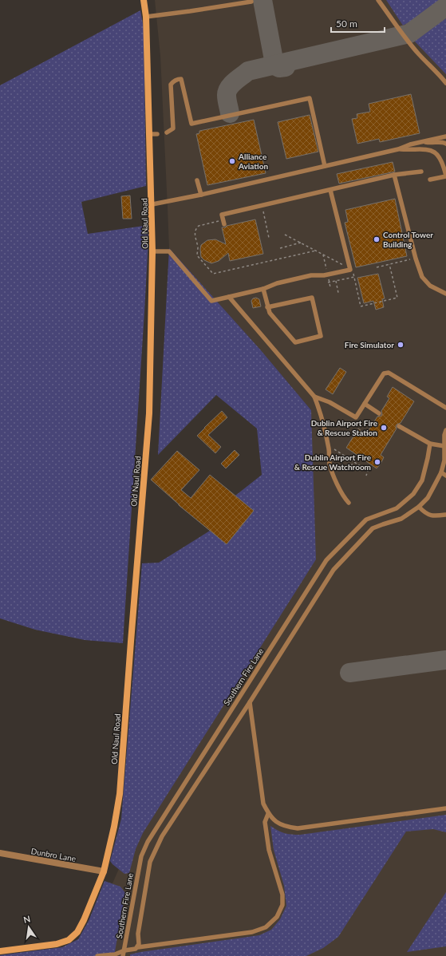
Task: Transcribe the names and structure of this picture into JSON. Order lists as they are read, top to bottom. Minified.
{"streets":{"main road":["Old Naul Road"],"street":["Dunbro Lane"],"lane":["Southern Fire Lane"]},"crossings":[["Old Naul Road","Dunbro Lane"]],"places":["Alliance Aviation","Control Tower Building","Fire Simulator","Dublin Airport Fire & Rescue Station","Dublin Airport Fire & Rescue Watchroom"],"scale_bar":"50 m","north":"top"}
